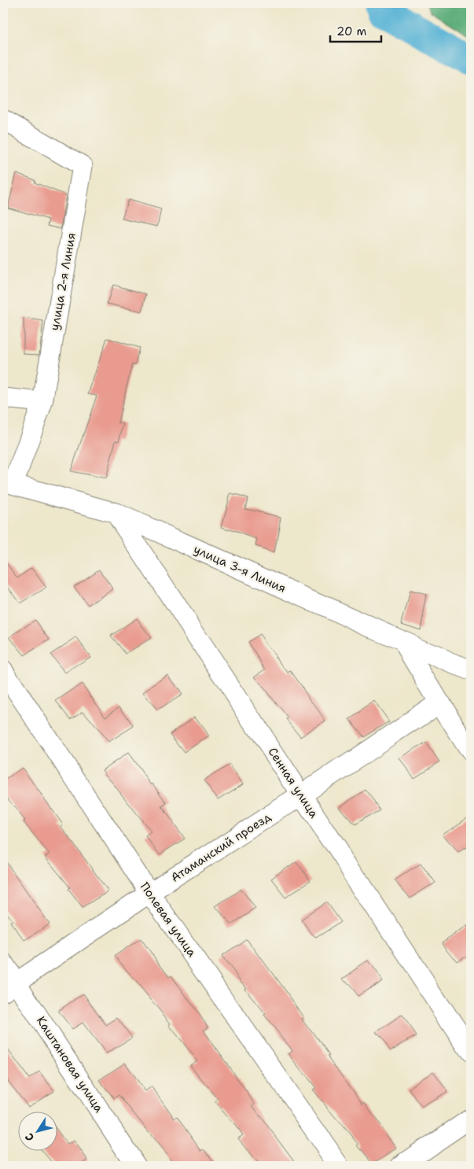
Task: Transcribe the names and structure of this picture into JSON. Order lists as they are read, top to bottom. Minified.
{"streets":{"street":["улица 2-я Линия","улица 3-я Линия","Сенная улица","Атаманский проезд","Полевая улица","Каштановая улица"]},"crossings":[["улица 2-я Линия","улица 3-я Линия"],["улица 3-я Линия","Сенная улица"],["Сенная улица","Атаманский проезд"],["Атаманский проезд","Полевая улица"],["Атаманский проезд","Каштановая улица"]],"scale_bar":"20 m","north":"bottom left"}
